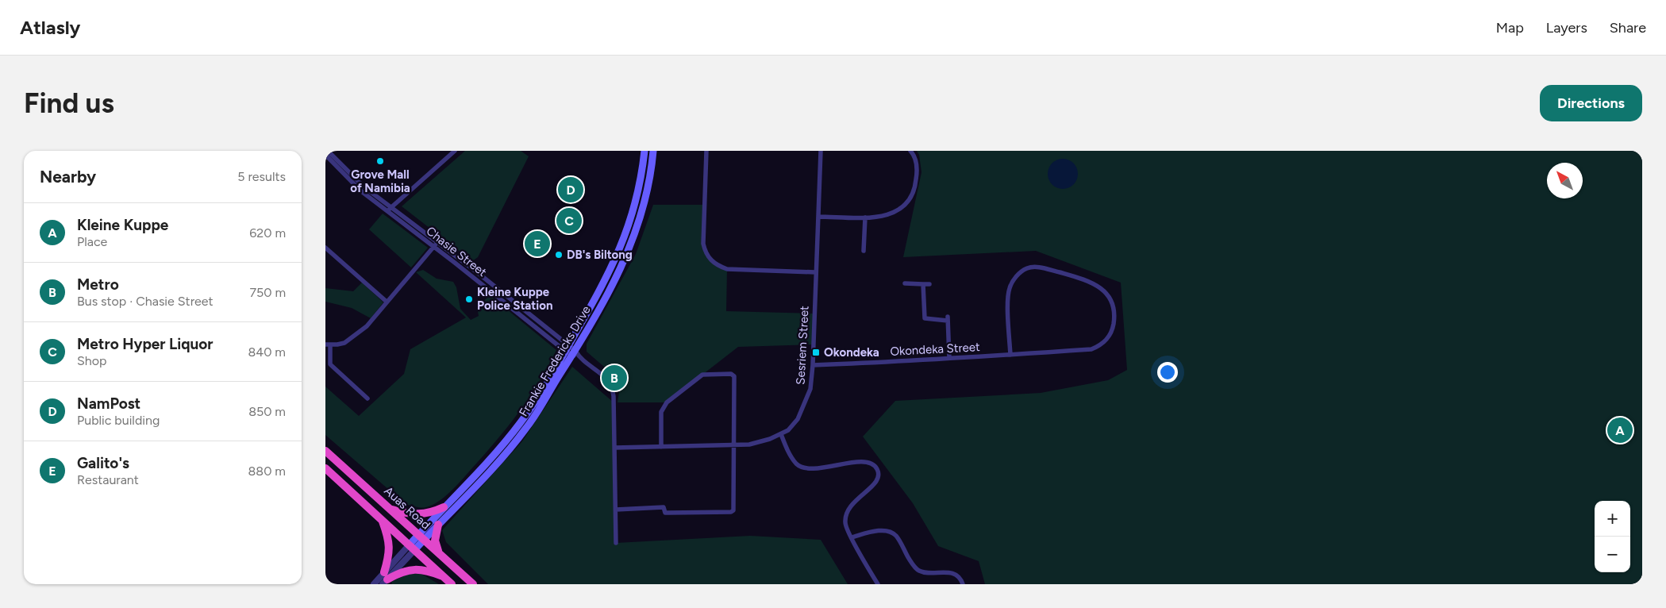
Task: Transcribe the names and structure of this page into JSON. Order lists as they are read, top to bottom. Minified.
{"streets":{"highway":["Auas Road"],"main road":["Frankie Fredericks Drive"],"street":["Chasie Street","Sesriem Street","Okondeka Street"]},"crossings":[["Chasie Street","Sesriem Street"],["Chasie Street","Frankie Fredericks Drive"],["Sesriem Street","Okondeka Street"],["Frankie Fredericks Drive","Auas Road"]],"places":{"other":["Grove Mall of Namibia","DB's Biltong","Kleine Kuppe Police Station"],"transit":["Okondeka"]},"north":"top left","page":{"header":"Atlasly","nav":["Map","Layers","Share"],"buttons":"Directions","title":"Find us","heading":["Nearby","5 results"],"pins":["D","C","E","B","A"],"list":[{"mark":"A","name":"Kleine Kuppe","note":"Place","value":"620 m"},{"mark":"B","name":"Metro","note":"Bus stop · Chasie Street","value":"750 m"},{"mark":"C","name":"Metro Hyper Liquor","note":"Shop","value":"840 m"},{"mark":"D","name":"NamPost","note":"Public building","value":"850 m"},{"mark":"E","name":"Galito's","note":"Restaurant","value":"880 m"}],"map_buttons":["+","−"]}}
